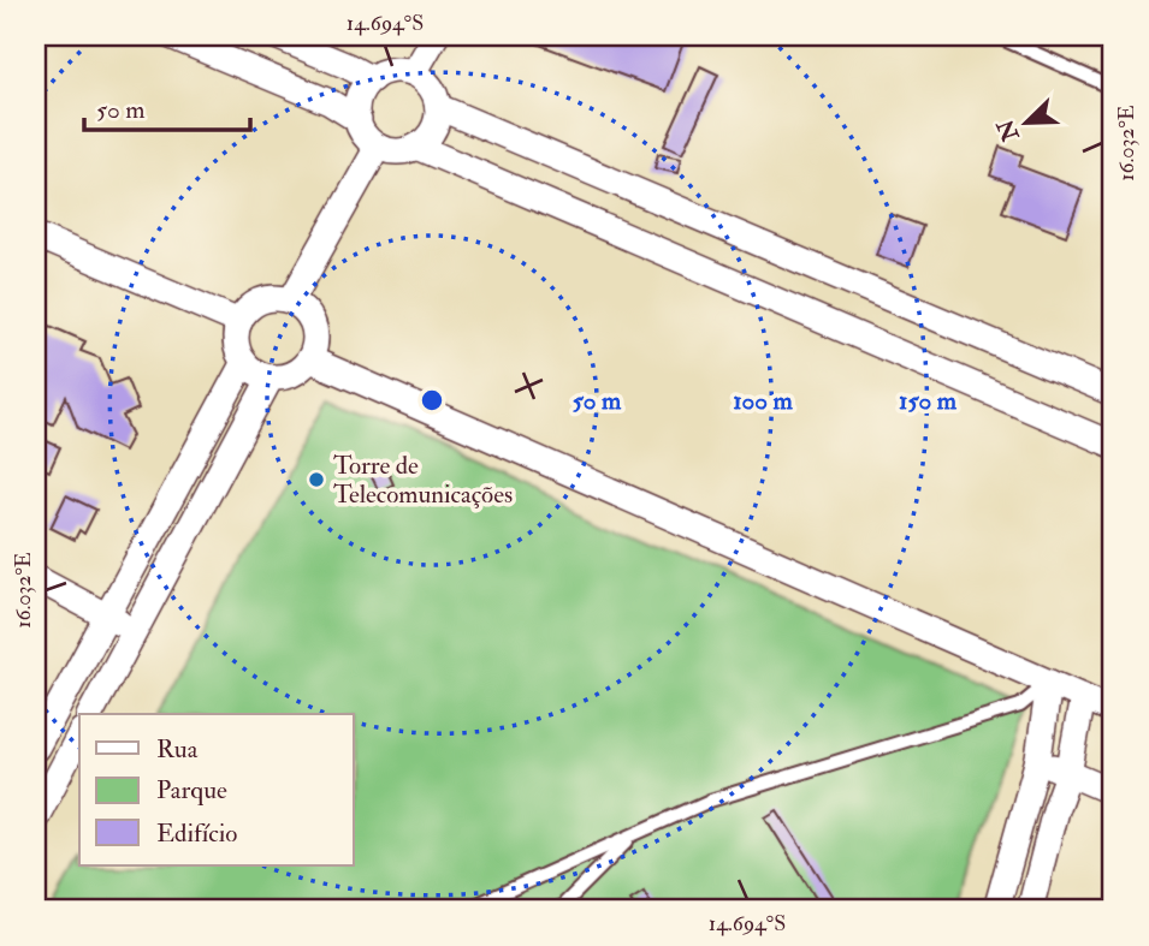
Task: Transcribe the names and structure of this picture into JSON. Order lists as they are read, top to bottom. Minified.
{"places":["Torre de Telecomunicações"],"legend":["Rua","Parque","Edifício"],"scale_bar":"50 m","north":"bottom left","coordinates":["14.694°S","16.032°E"],"rings":["50 m","100 m","150 m"]}
